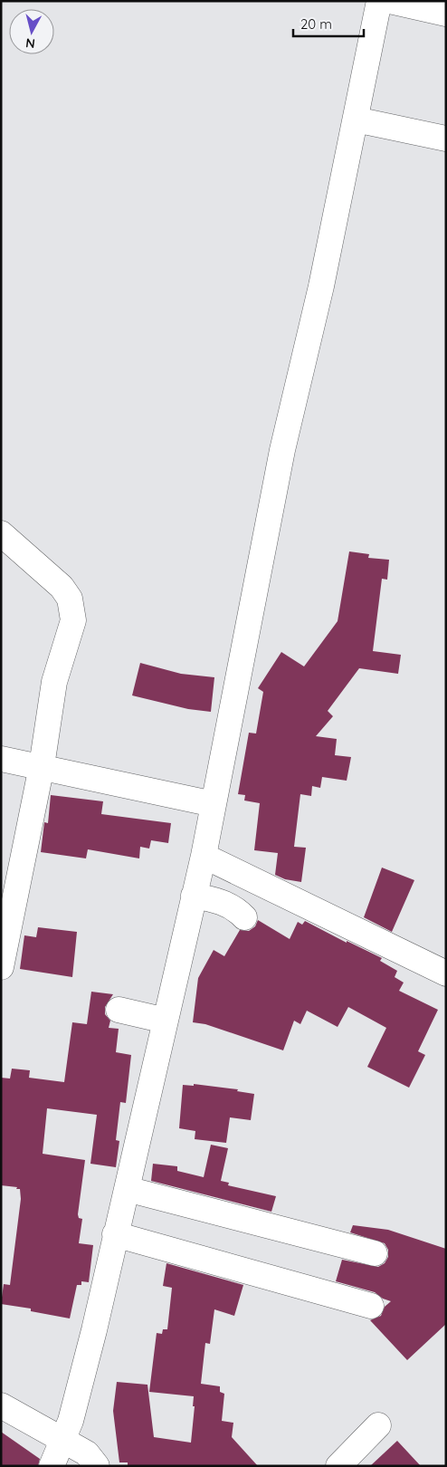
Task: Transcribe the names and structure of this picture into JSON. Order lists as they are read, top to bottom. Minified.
{"scale_bar":"20 m","north":"bottom"}
